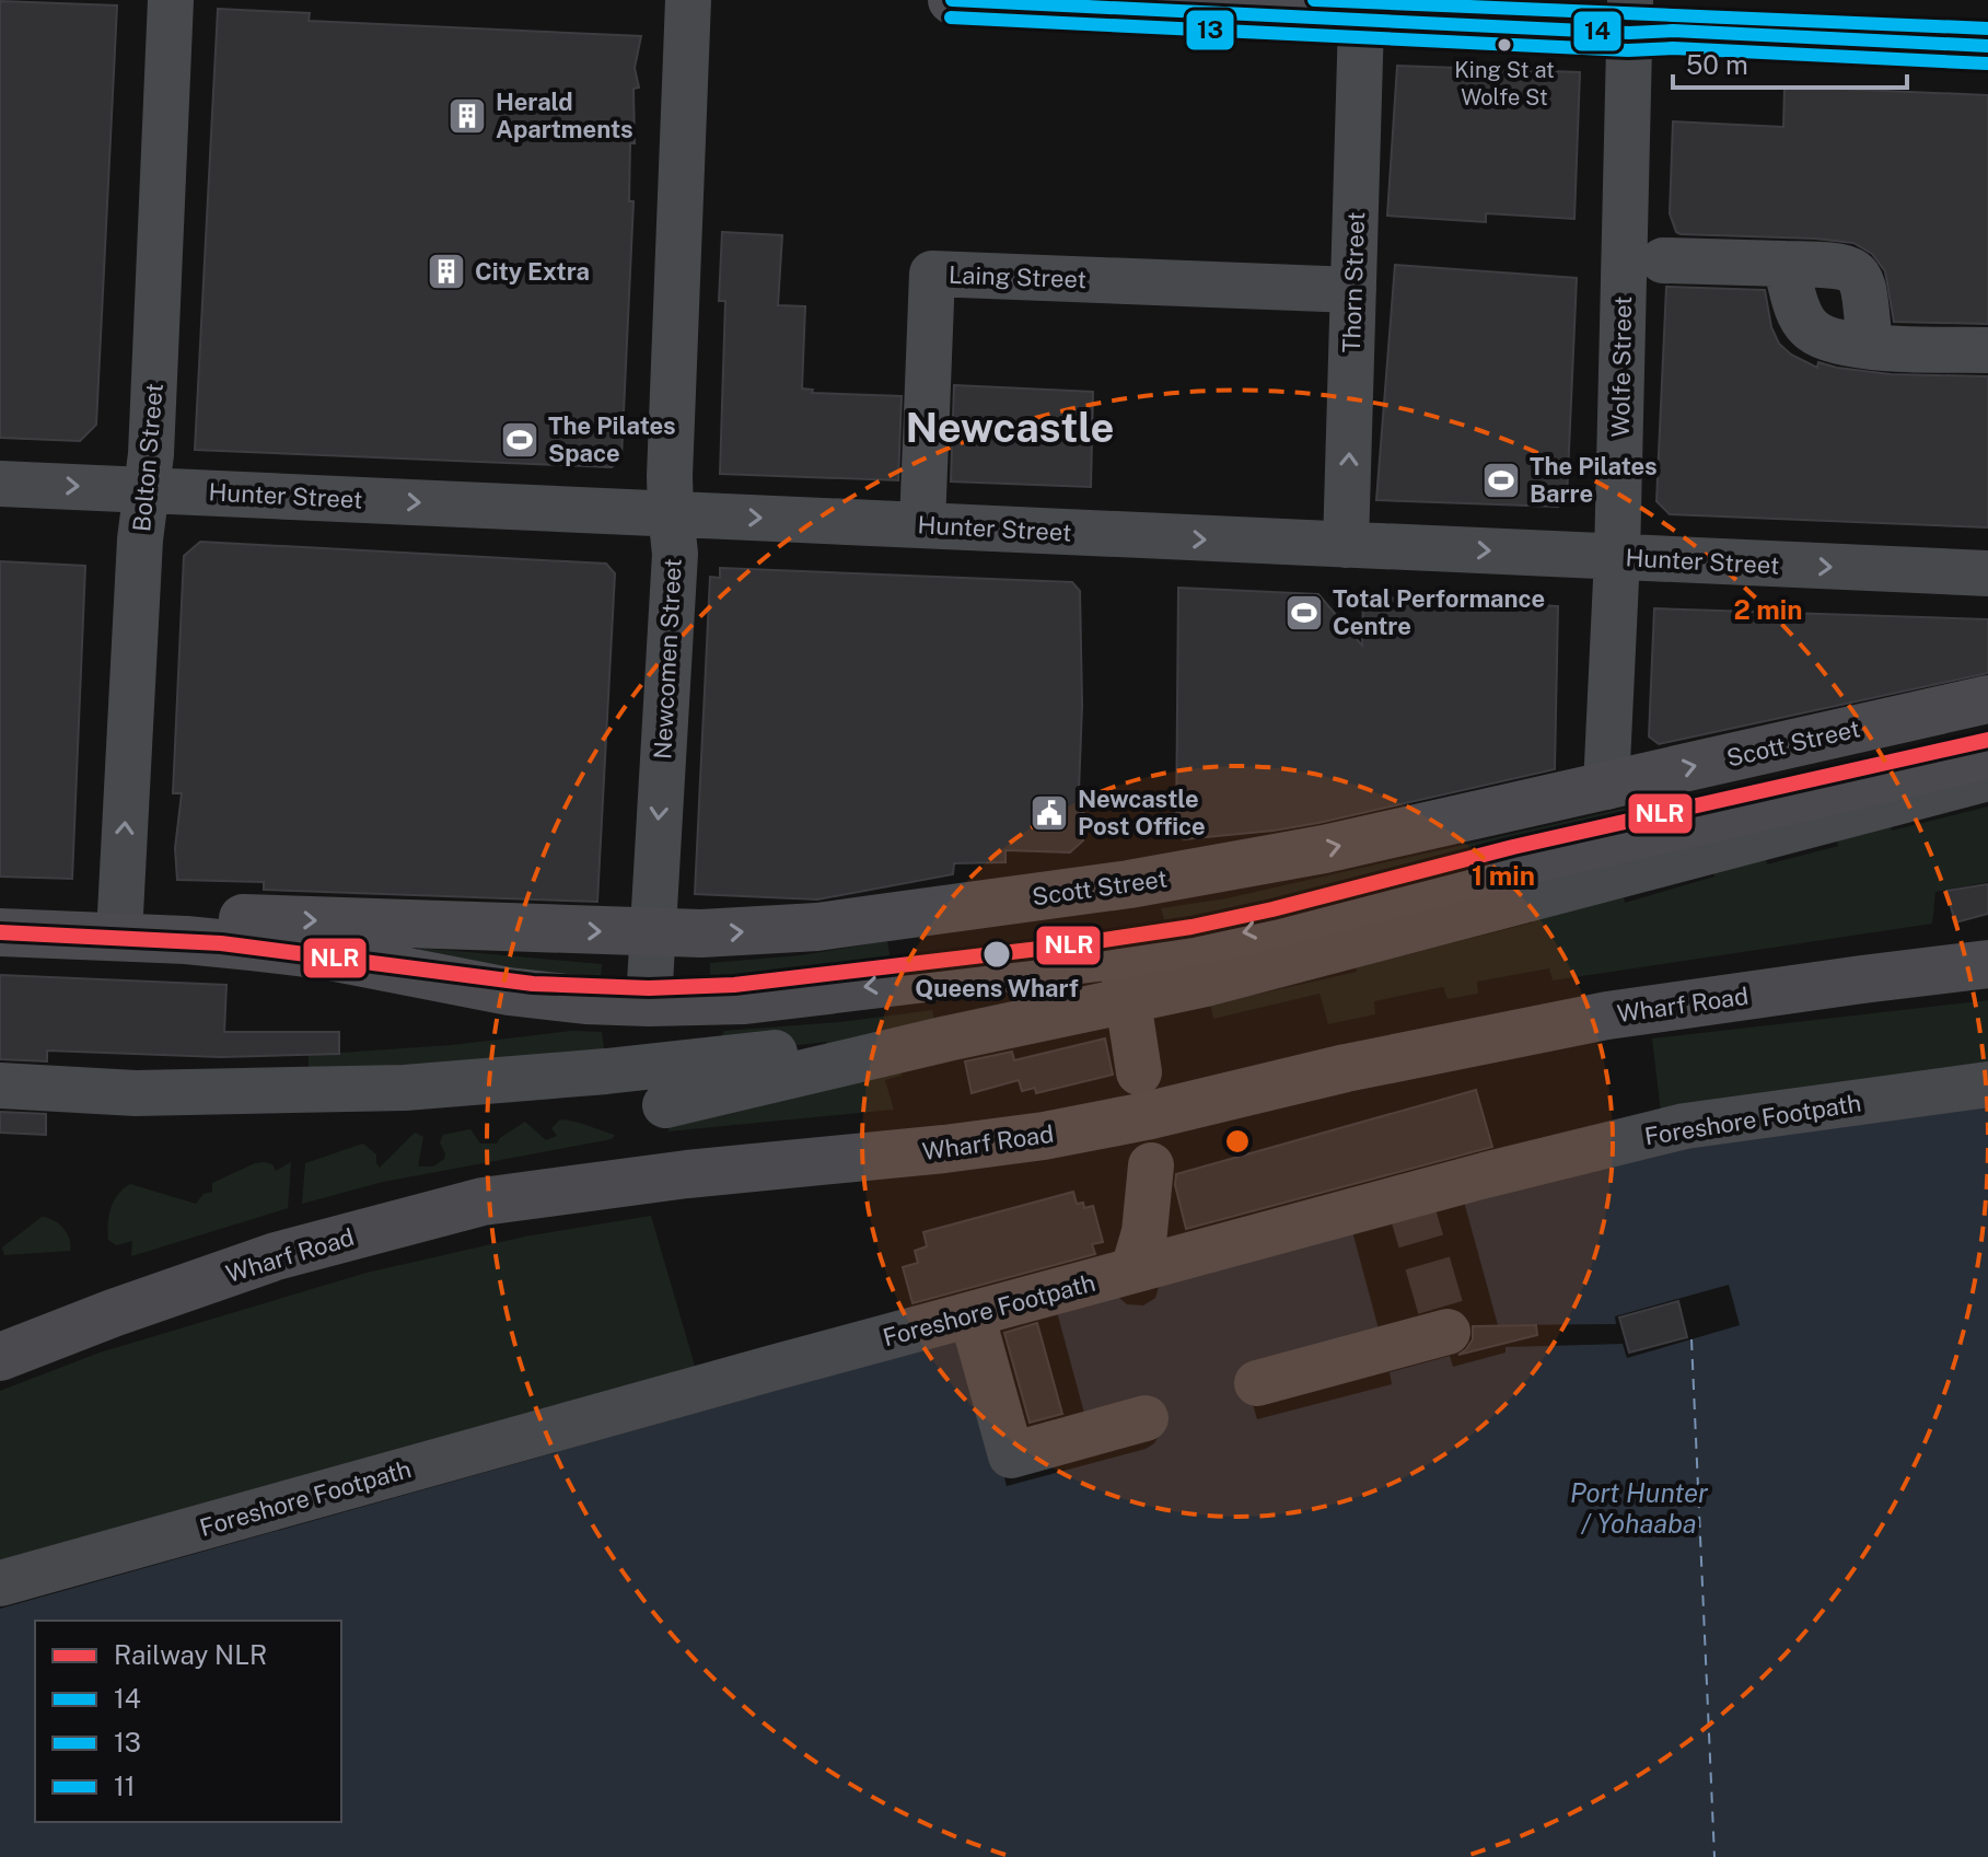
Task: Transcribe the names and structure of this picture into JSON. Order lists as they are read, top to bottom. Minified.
{"streets":{"main road":["Scott Street","Wharf Road"],"street":["Laing Street","Thorn Street","Wolfe Street","Bolton Street","Hunter Street","Newcomen Street","Foreshore Footpath"]},"crossings":[["Laing Street","Thorn Street"],["Laing Street","Hunter Street"],["Thorn Street","Hunter Street"],["Wolfe Street","Hunter Street"],["Wolfe Street","Scott Street"],["Bolton Street","Hunter Street"],["Bolton Street","Scott Street"],["Hunter Street","Newcomen Street"],["Newcomen Street","Scott Street"]],"one_way":["Thorn Street","Bolton Street","Newcomen Street"],"districts":["Newcastle"],"water":["Port Hunter / Yohaaba"],"places":{"other":["King St at Wolfe St","Queens Wharf"],"building":["Herald Apartments","City Extra"],"sports":["The Pilates Space","The Pilates Barre","Total Performance Centre"],"public building":["Newcastle Post Office"]},"lines":["transit line 14","transit line 11","transit line 13","rail line NLR"],"legend":["Railway NLR","14","13","11"],"scale_bar":"50 m","rings":["2 min","1 min"]}
